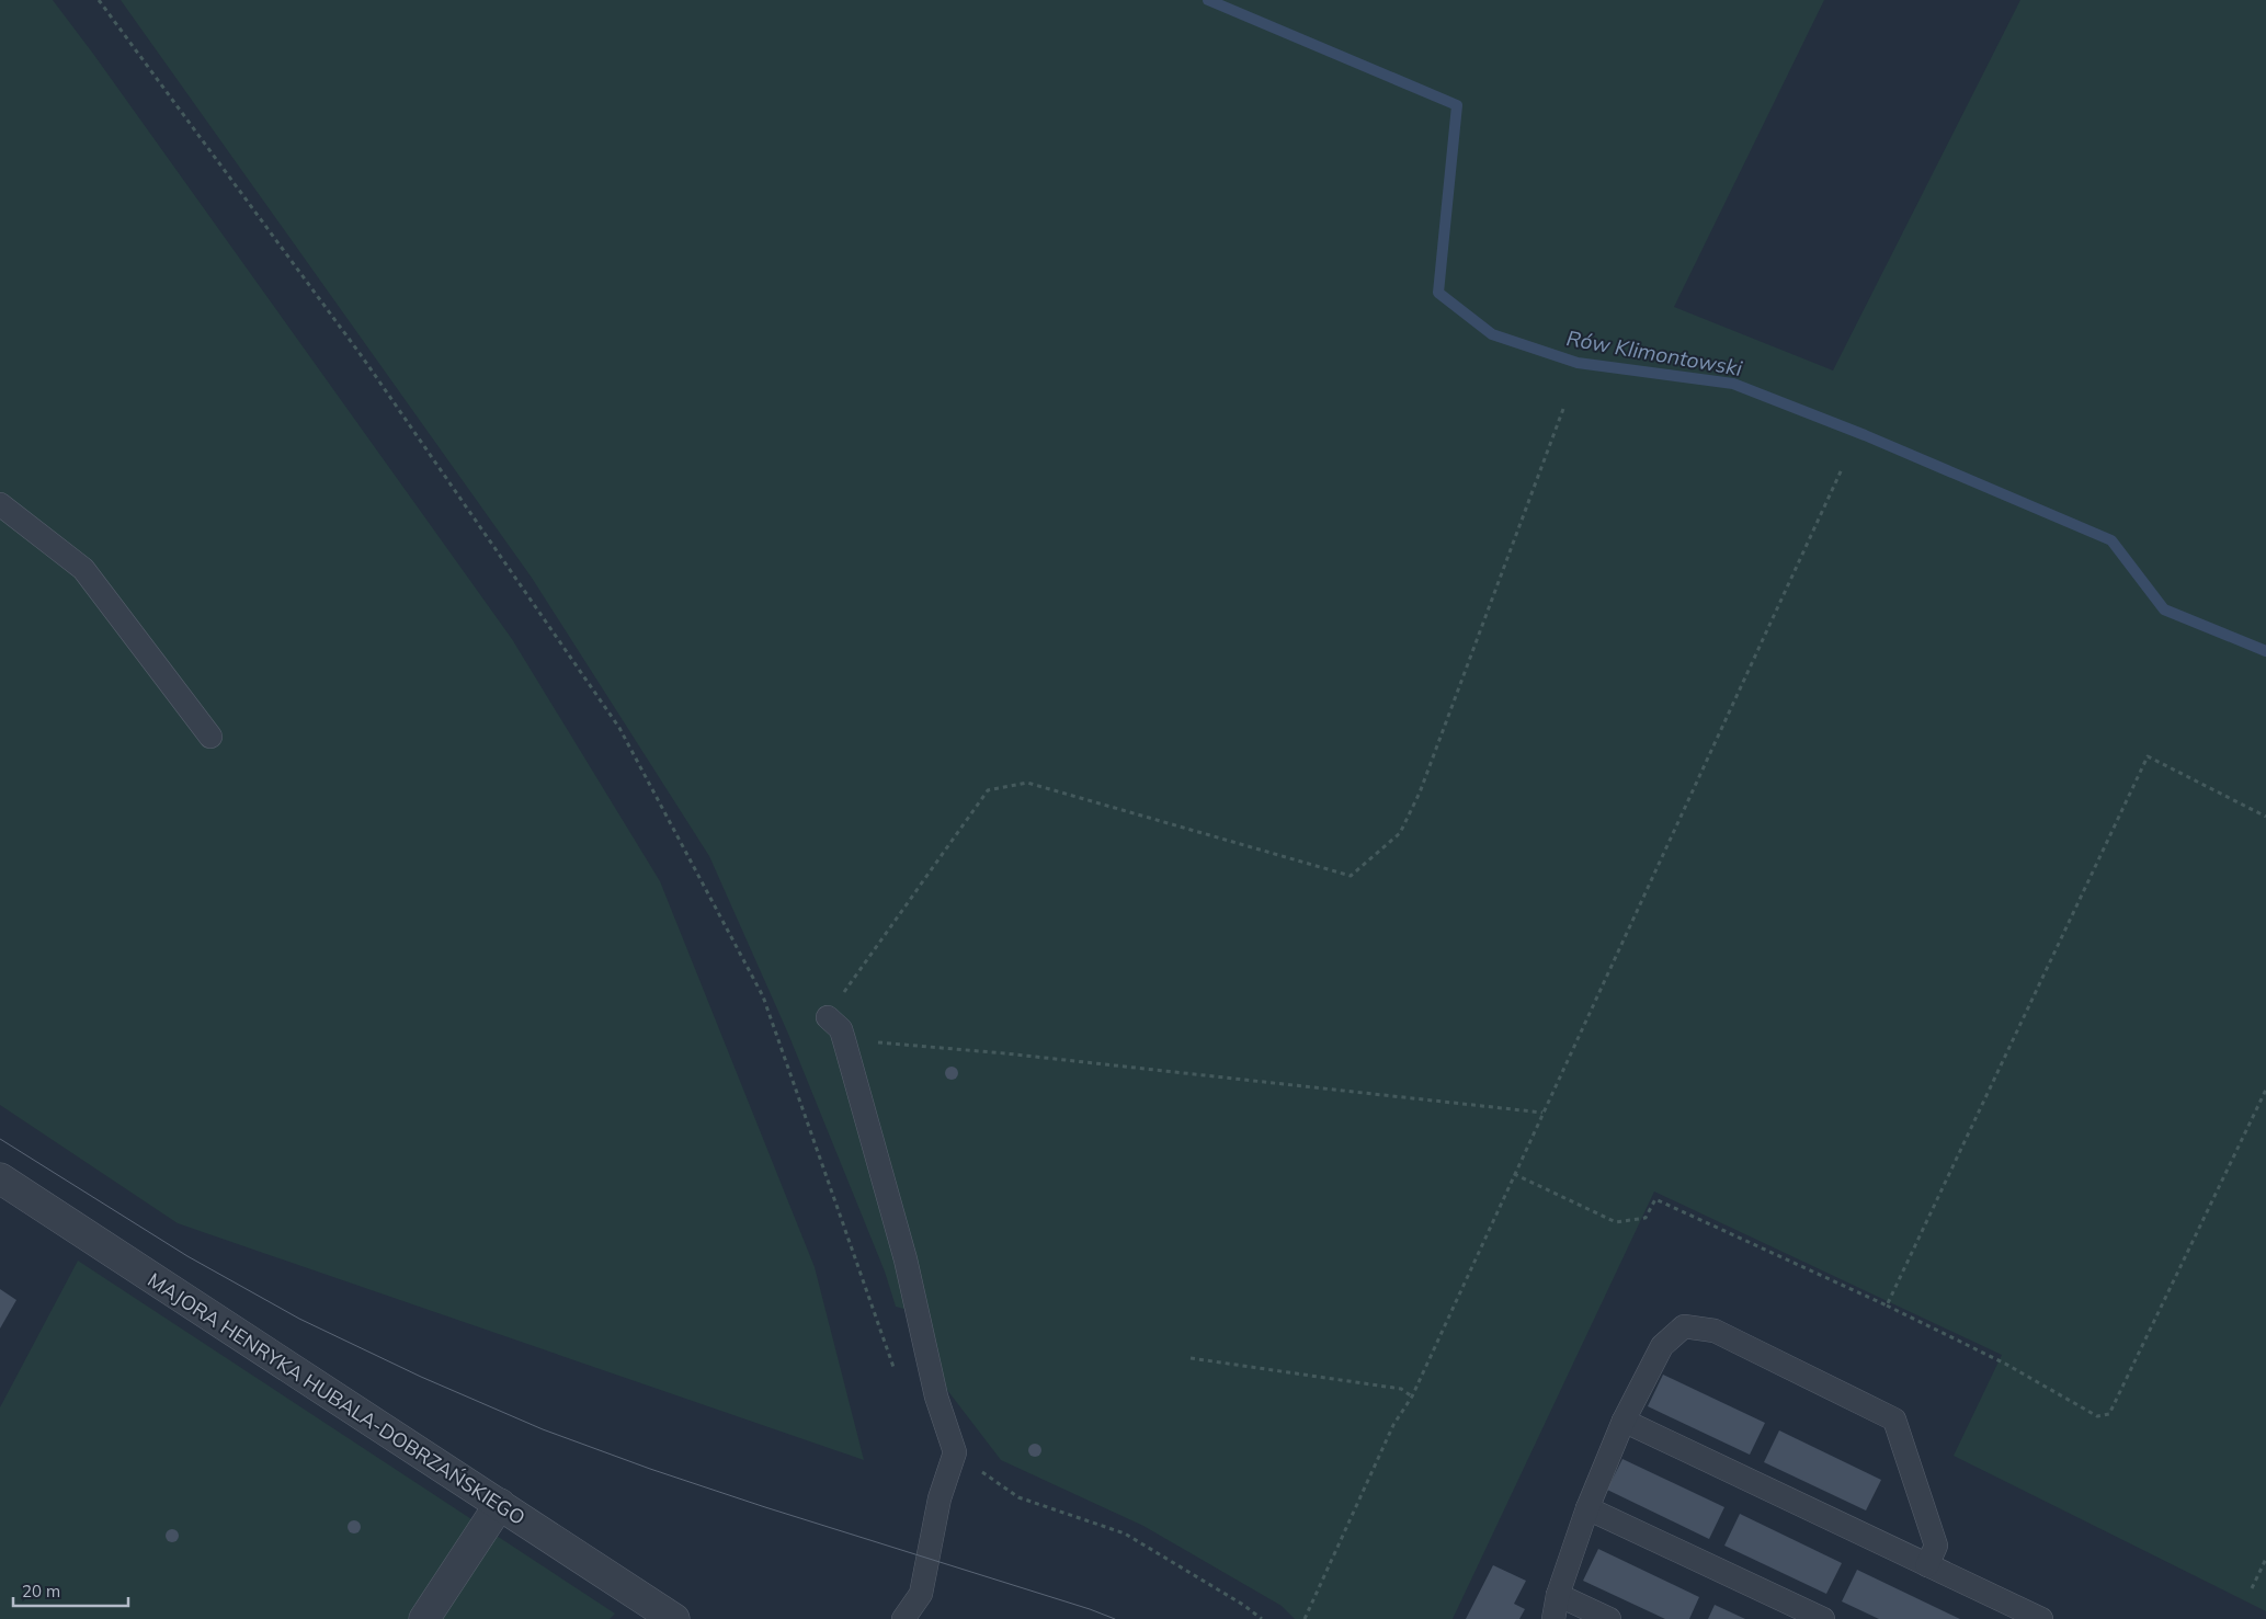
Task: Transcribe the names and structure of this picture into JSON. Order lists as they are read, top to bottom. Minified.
{"streets":{"street":["MAJORA HENRYKA HUBALA-DOBRZAŃSKIEGO"]},"water":["Rów Klimontowski"],"scale_bar":"20 m"}
